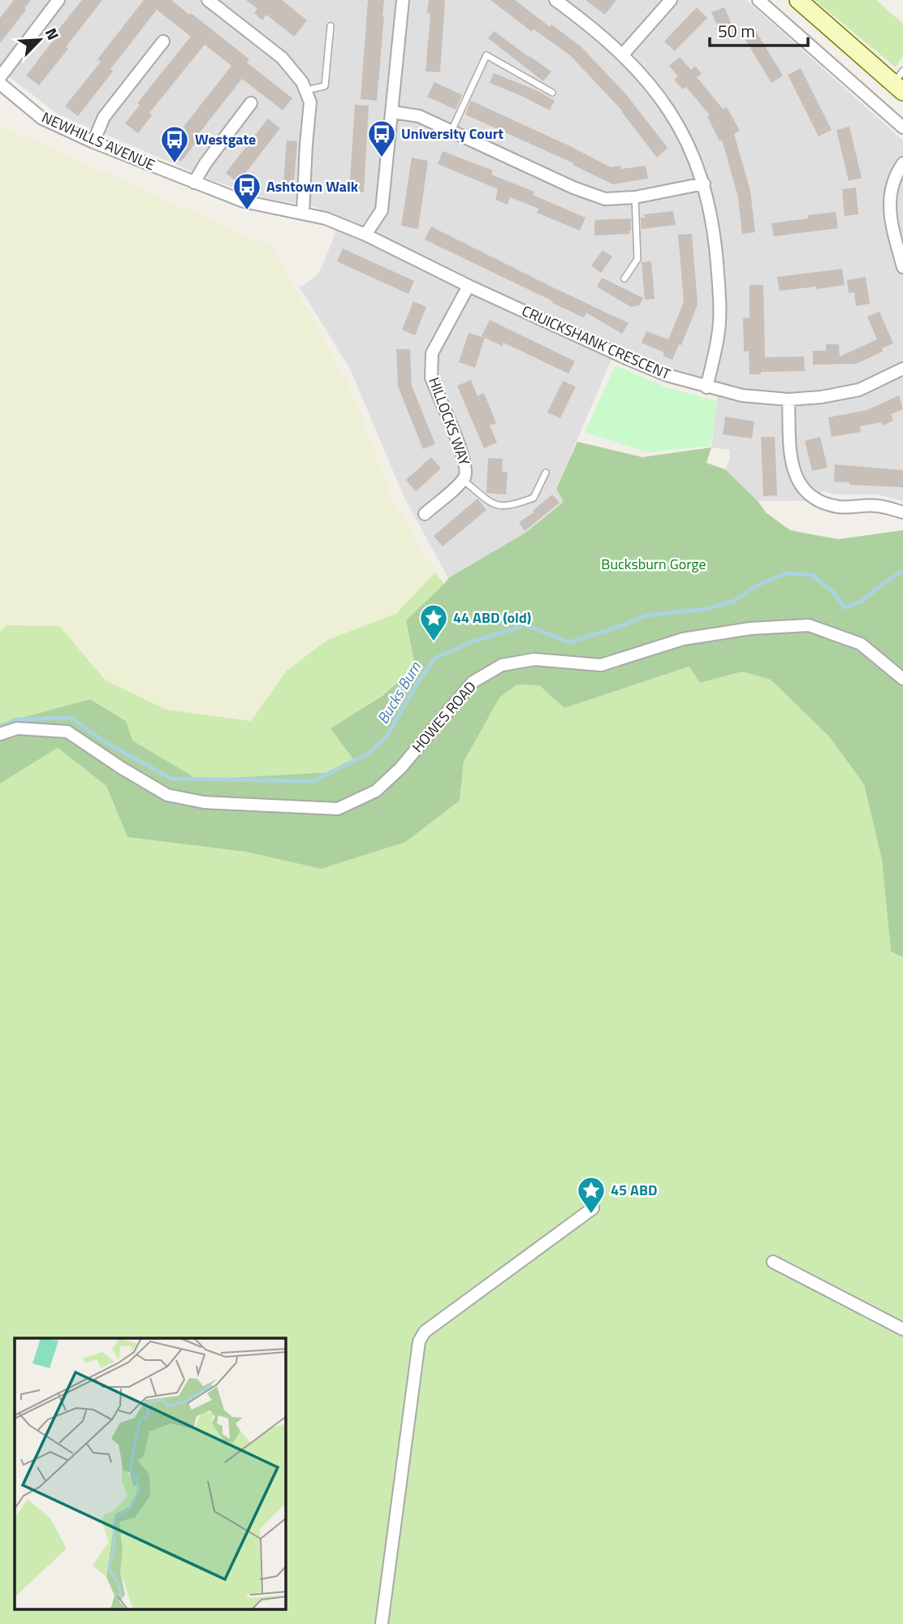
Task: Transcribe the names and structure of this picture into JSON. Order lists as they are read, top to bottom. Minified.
{"streets":{"street":["NEWHILLS AVENUE","CRUICKSHANK CRESCENT","HILLOCKS WAY","HOWES ROAD"]},"crossings":[["NEWHILLS AVENUE","CRUICKSHANK CRESCENT"],["CRUICKSHANK CRESCENT","HILLOCKS WAY"]],"water":["Bucks Burn"],"parks":["Bucksburn Gorge"],"places":{"bus stop":["University Court","Westgate","Ashtown Walk"],"place":["44 ABD (old)","45 ABD"]},"scale_bar":"50 m","north":"top right"}
